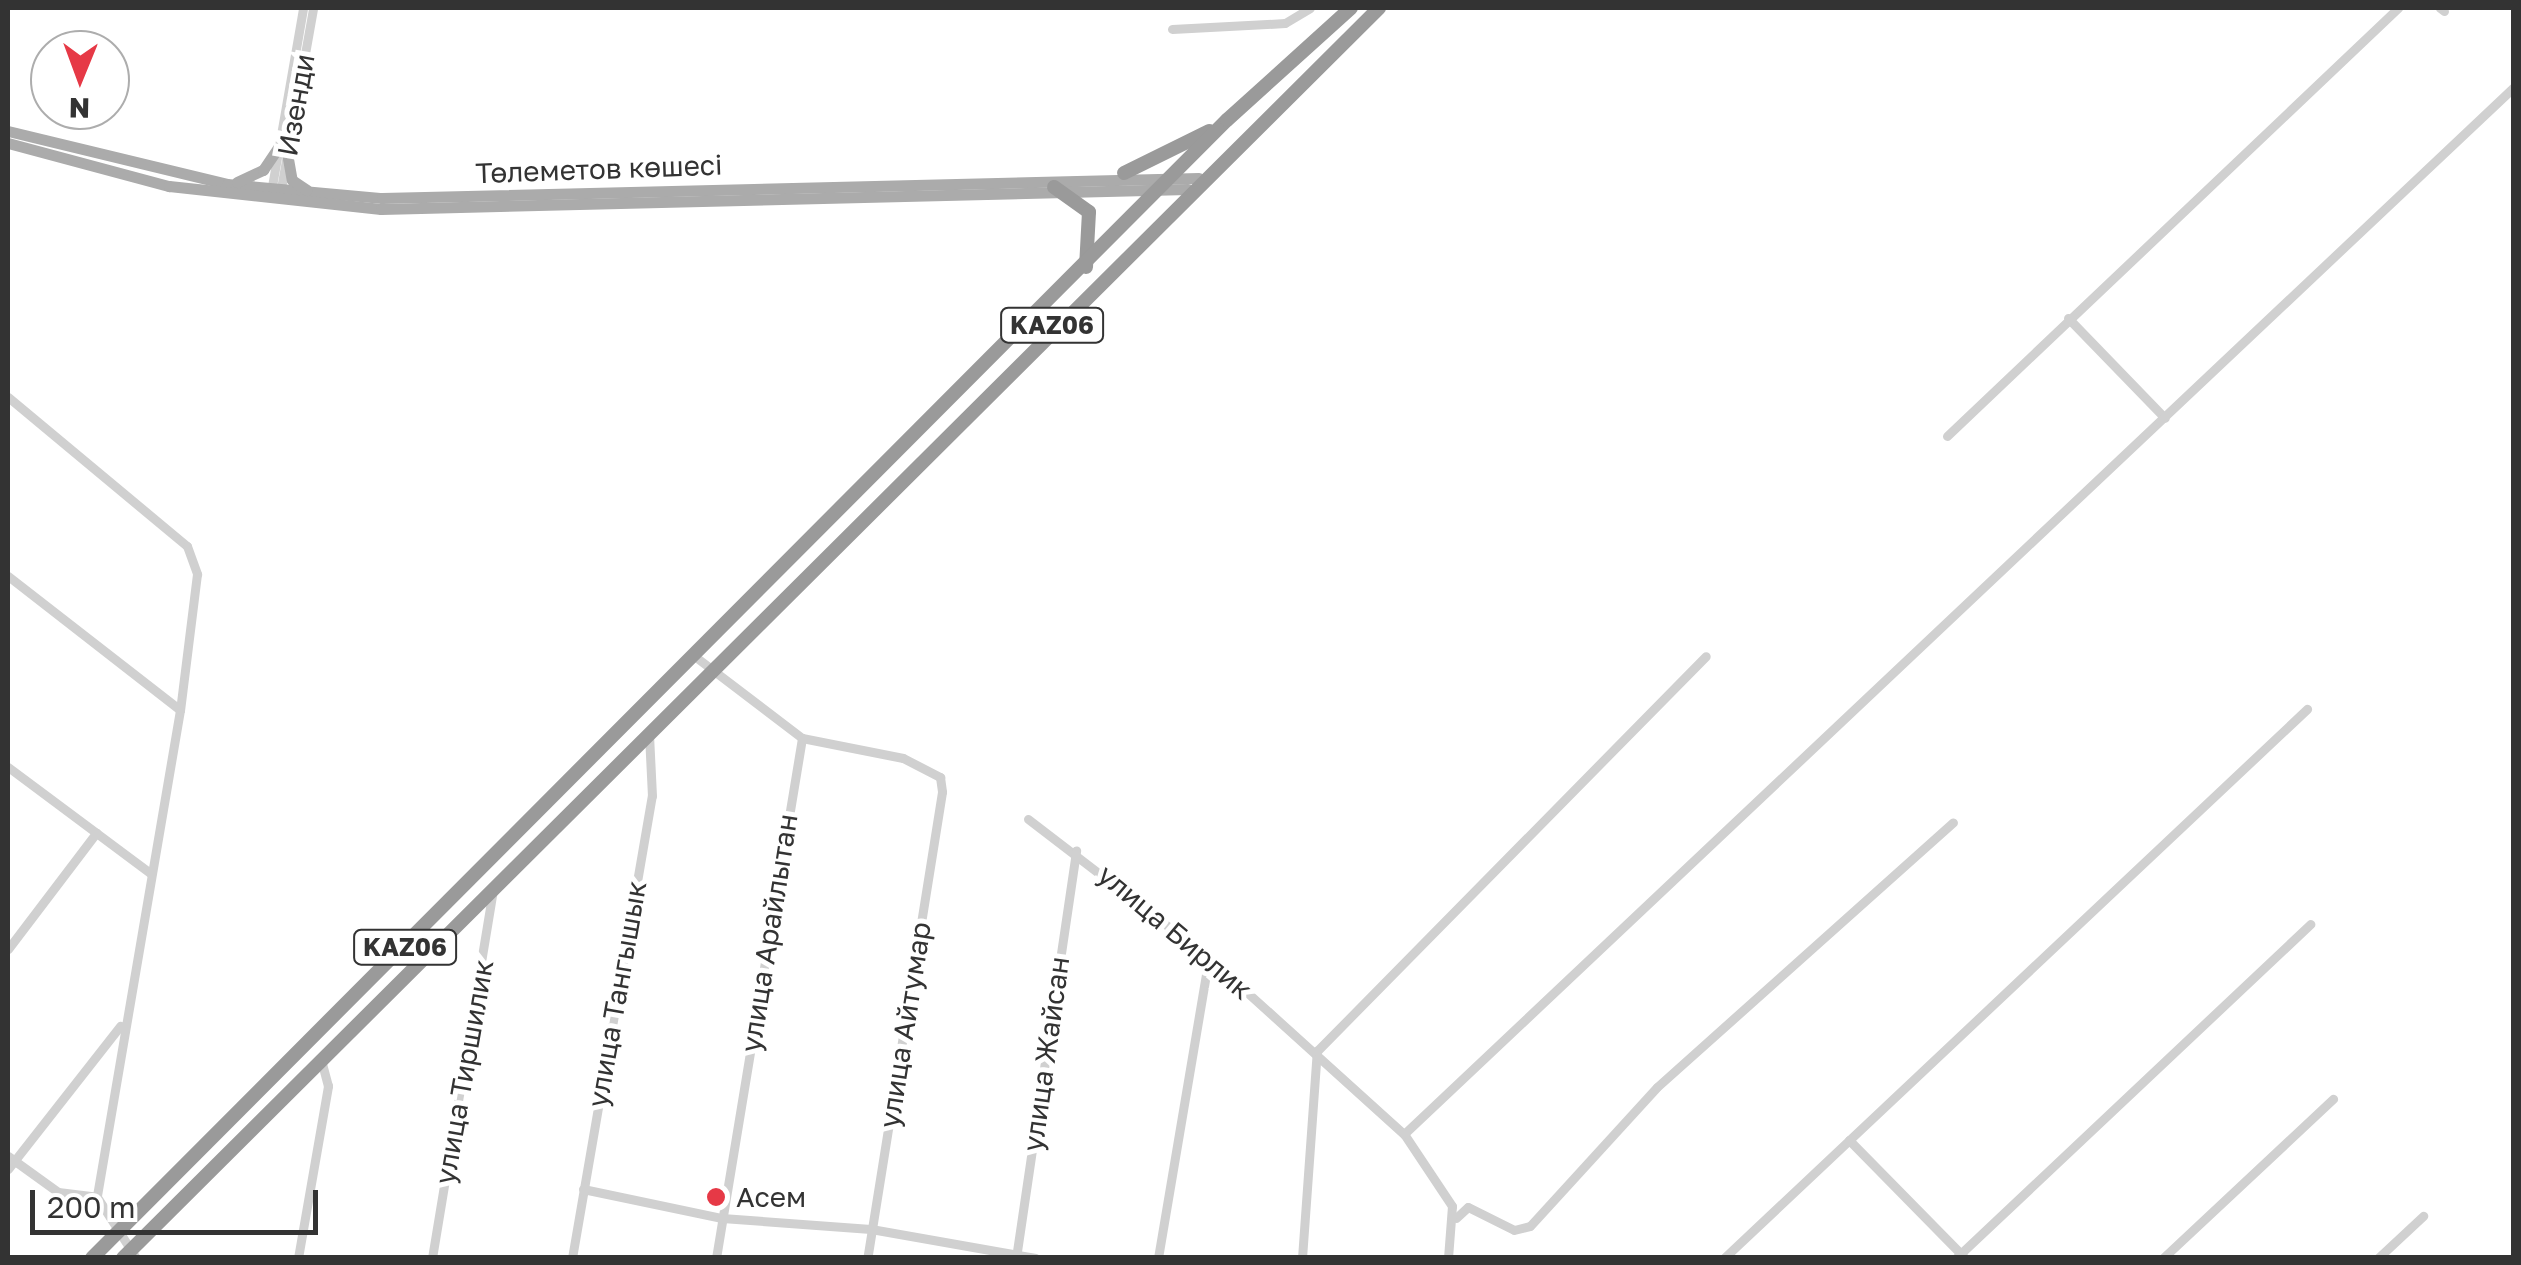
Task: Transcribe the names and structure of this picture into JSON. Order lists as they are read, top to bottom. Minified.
{"streets":{"highway":["KАZ06"],"main road":["Төлеметов көшесі"],"street":["Изенди","улица Бирлик","улица Арайлытан","улица Тангышык","улица Айтумар","улица Жайсан","улица Тиршилик"]},"crossings":[["Изенди","Төлеметов көшесі"],["Төлеметов көшесі","KАZ06"],["KАZ06","улица Тангышык"],["KАZ06","улица Тиршилик"],["улица Бирлик","улица Жайсан"],["улица Арайлытан","улица Айтумар"]],"places":["Асем"],"scale_bar":"200 m","north":"bottom"}
